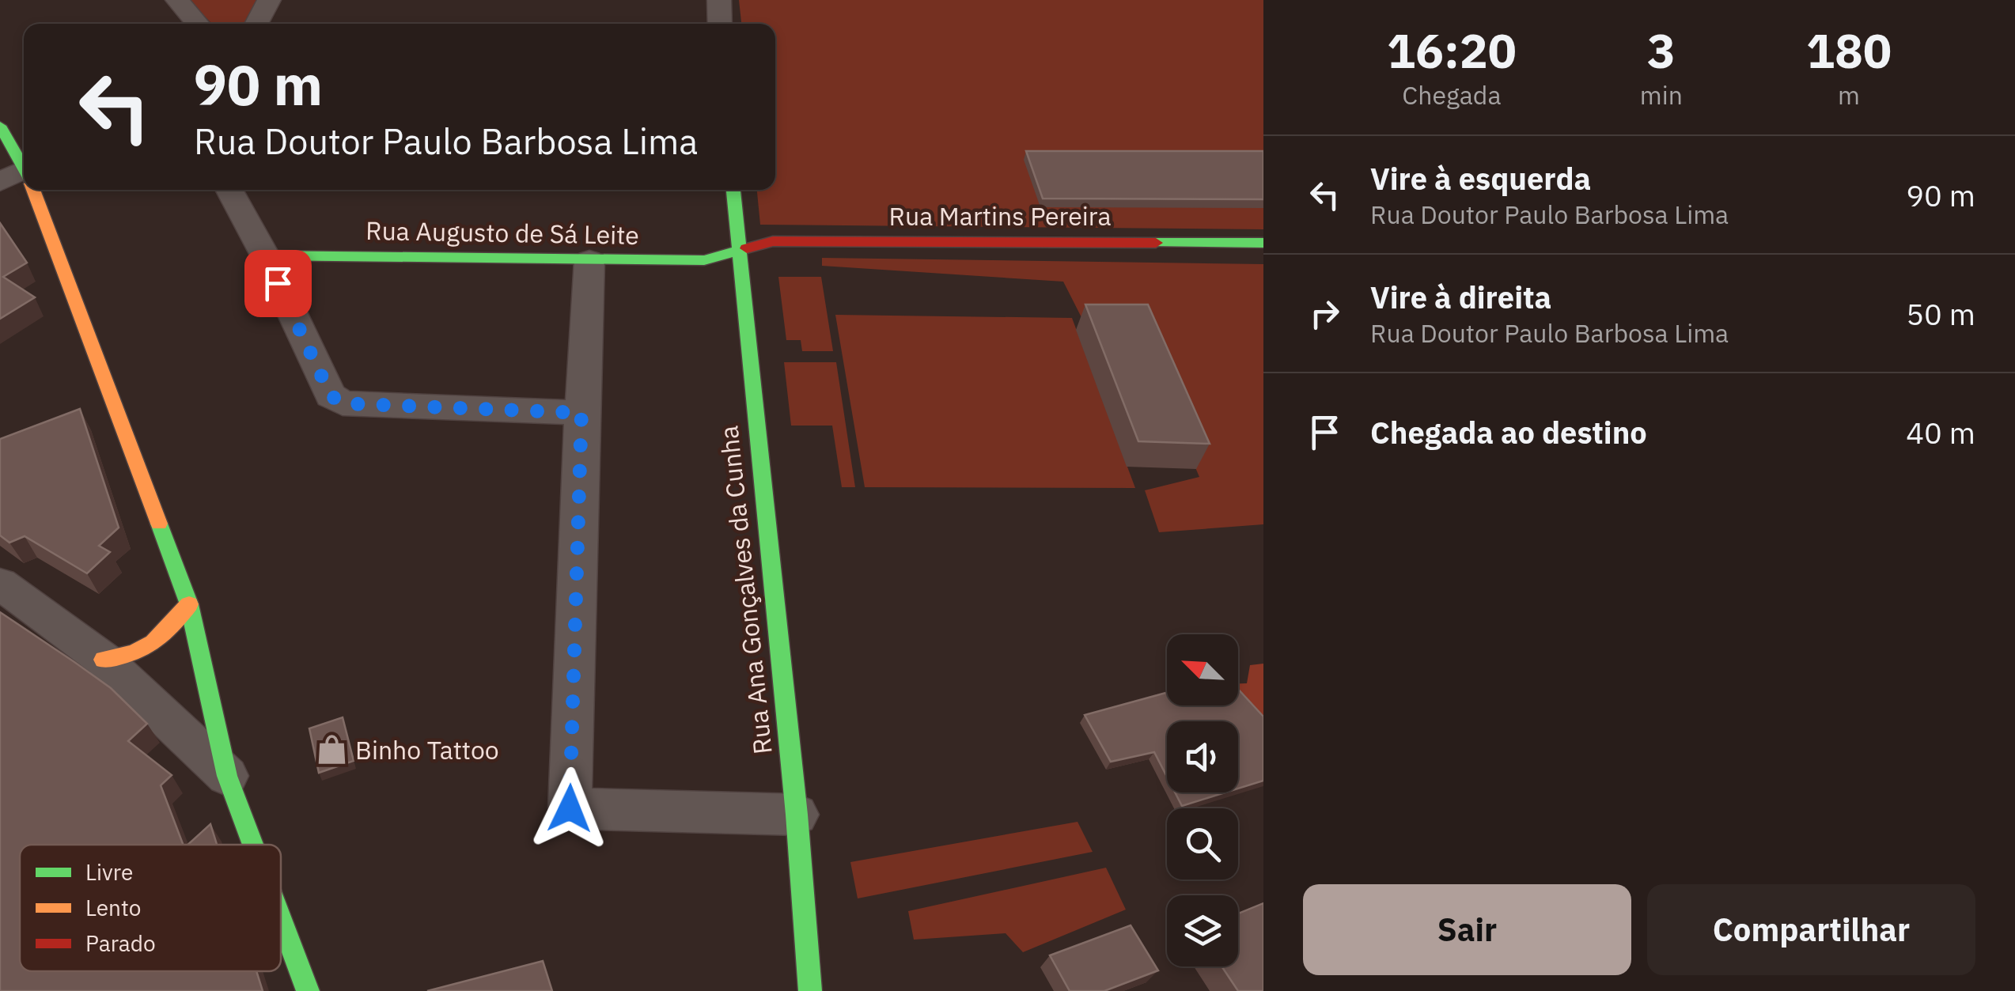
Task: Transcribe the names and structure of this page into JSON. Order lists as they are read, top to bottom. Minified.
{"streets":{"street":["Rua Martins Pereira","Rua Augusto de Sá Leite","Rua Ana Gonçalves da Cunha"]},"crossings":[["Rua Martins Pereira","Rua Augusto de Sá Leite"],["Rua Martins Pereira","Rua Ana Gonçalves da Cunha"],["Rua Augusto de Sá Leite","Rua Ana Gonçalves da Cunha"]],"places":{"shop":["Binho Tattoo"]},"legend":["Livre","Lento","Parado"],"north":"top left","page":{"eta":["16:20","Chegada","3","min","180","m"],"turn":["90 m","Rua Doutor Paulo Barbosa Lima"],"list":[{"name":"Vire à esquerda","note":"Rua Doutor Paulo Barbosa Lima","value":"90 m"},{"name":"Vire à direita","note":"Rua Doutor Paulo Barbosa Lima","value":"50 m"},{"name":"Chegada ao destino","value":"40 m"}],"buttons":["Sair","Compartilhar"]}}
